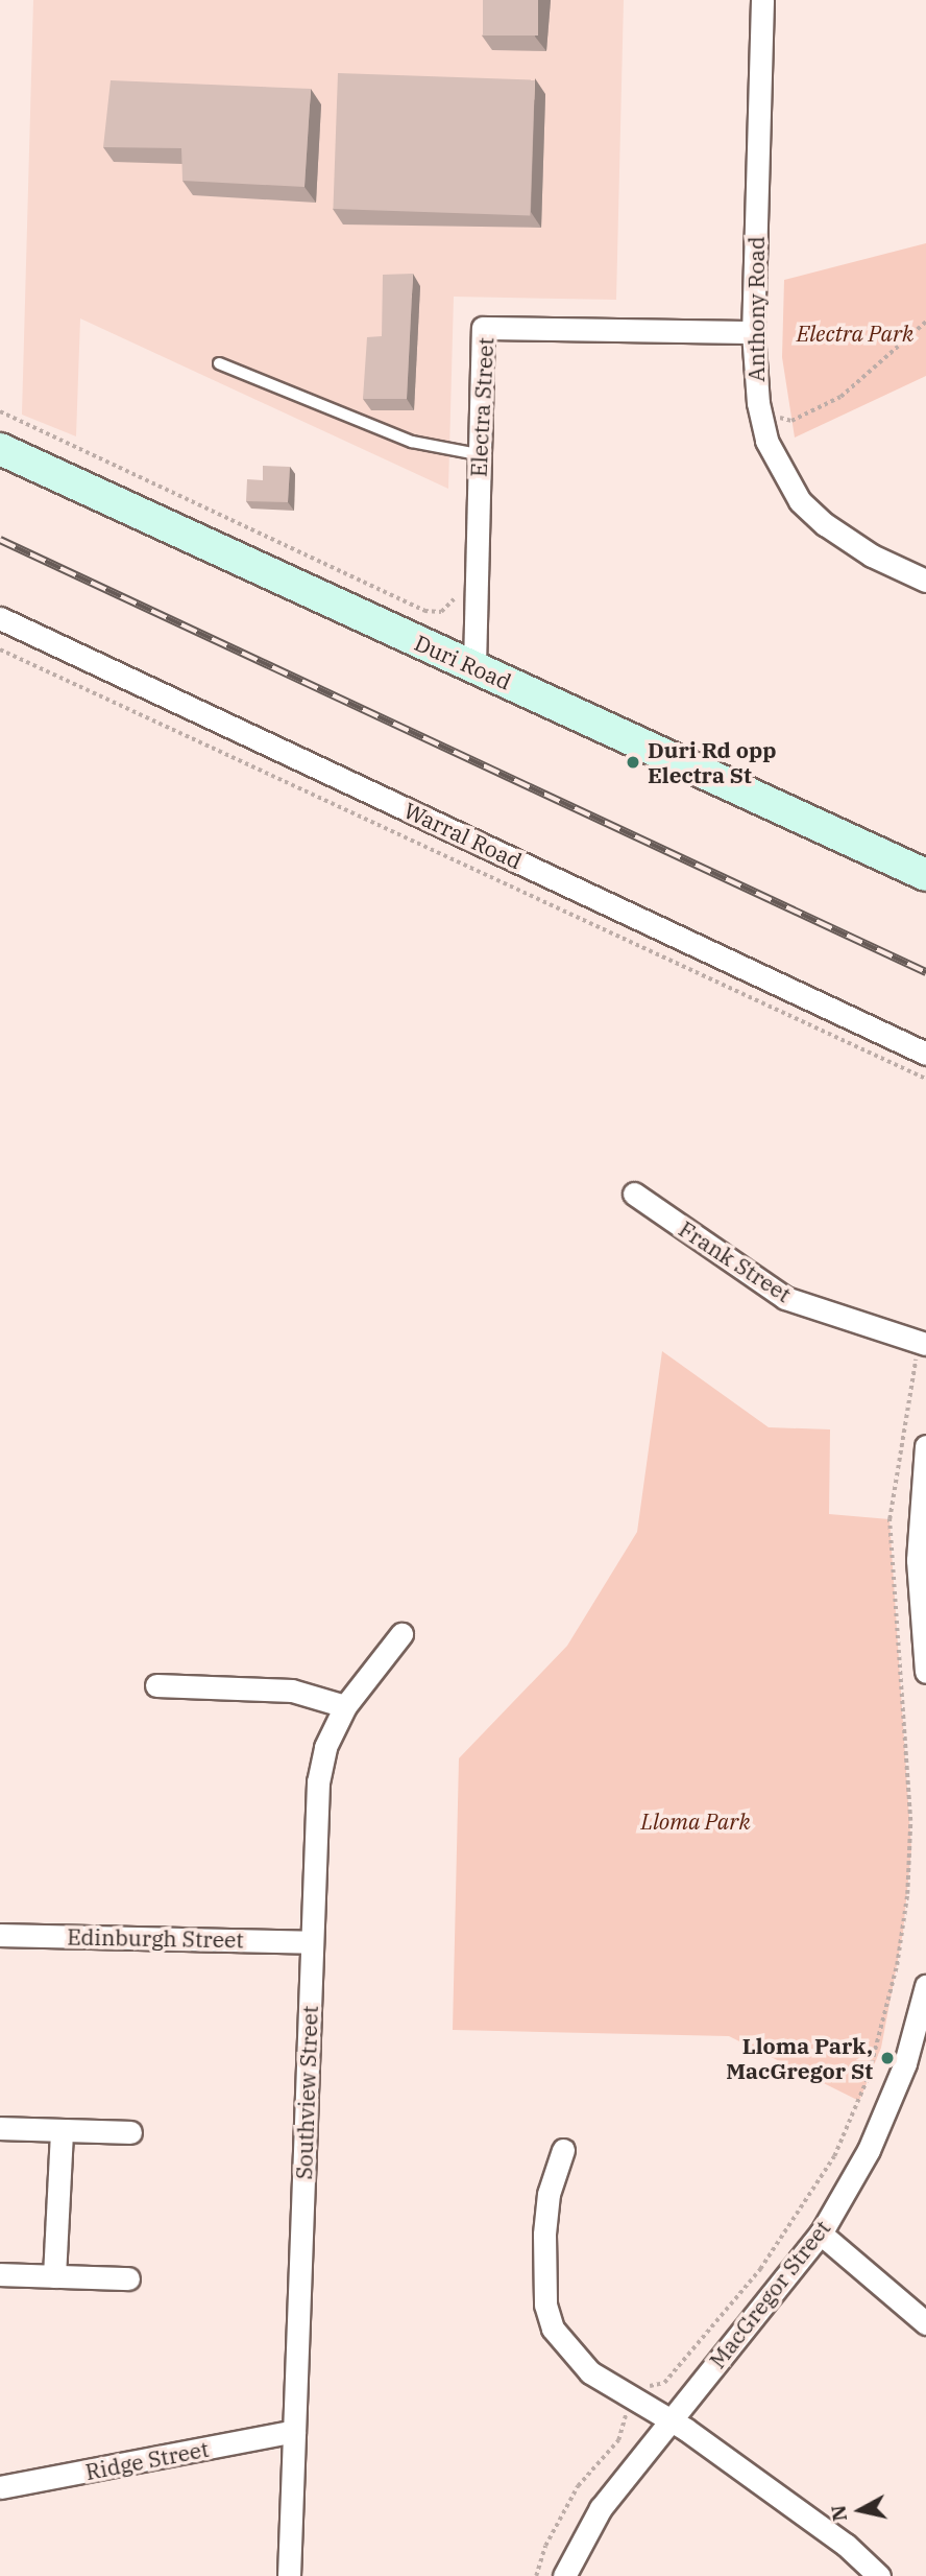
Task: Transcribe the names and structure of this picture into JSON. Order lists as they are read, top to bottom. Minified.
{"streets":{"main road":["Duri Road"],"street":["Anthony Road","Electra Street","Warral Road","Frank Street","Edinburgh Street","Southview Street","MacGregor Street","Ridge Street"]},"crossings":[["Anthony Road","Electra Street"],["Electra Street","Duri Road"],["Edinburgh Street","Southview Street"],["Southview Street","Ridge Street"]],"parks":["Electra Park","Lloma Park"],"places":["Duri Rd opp Electra St","Lloma Park, MacGregor St"],"north":"left"}
